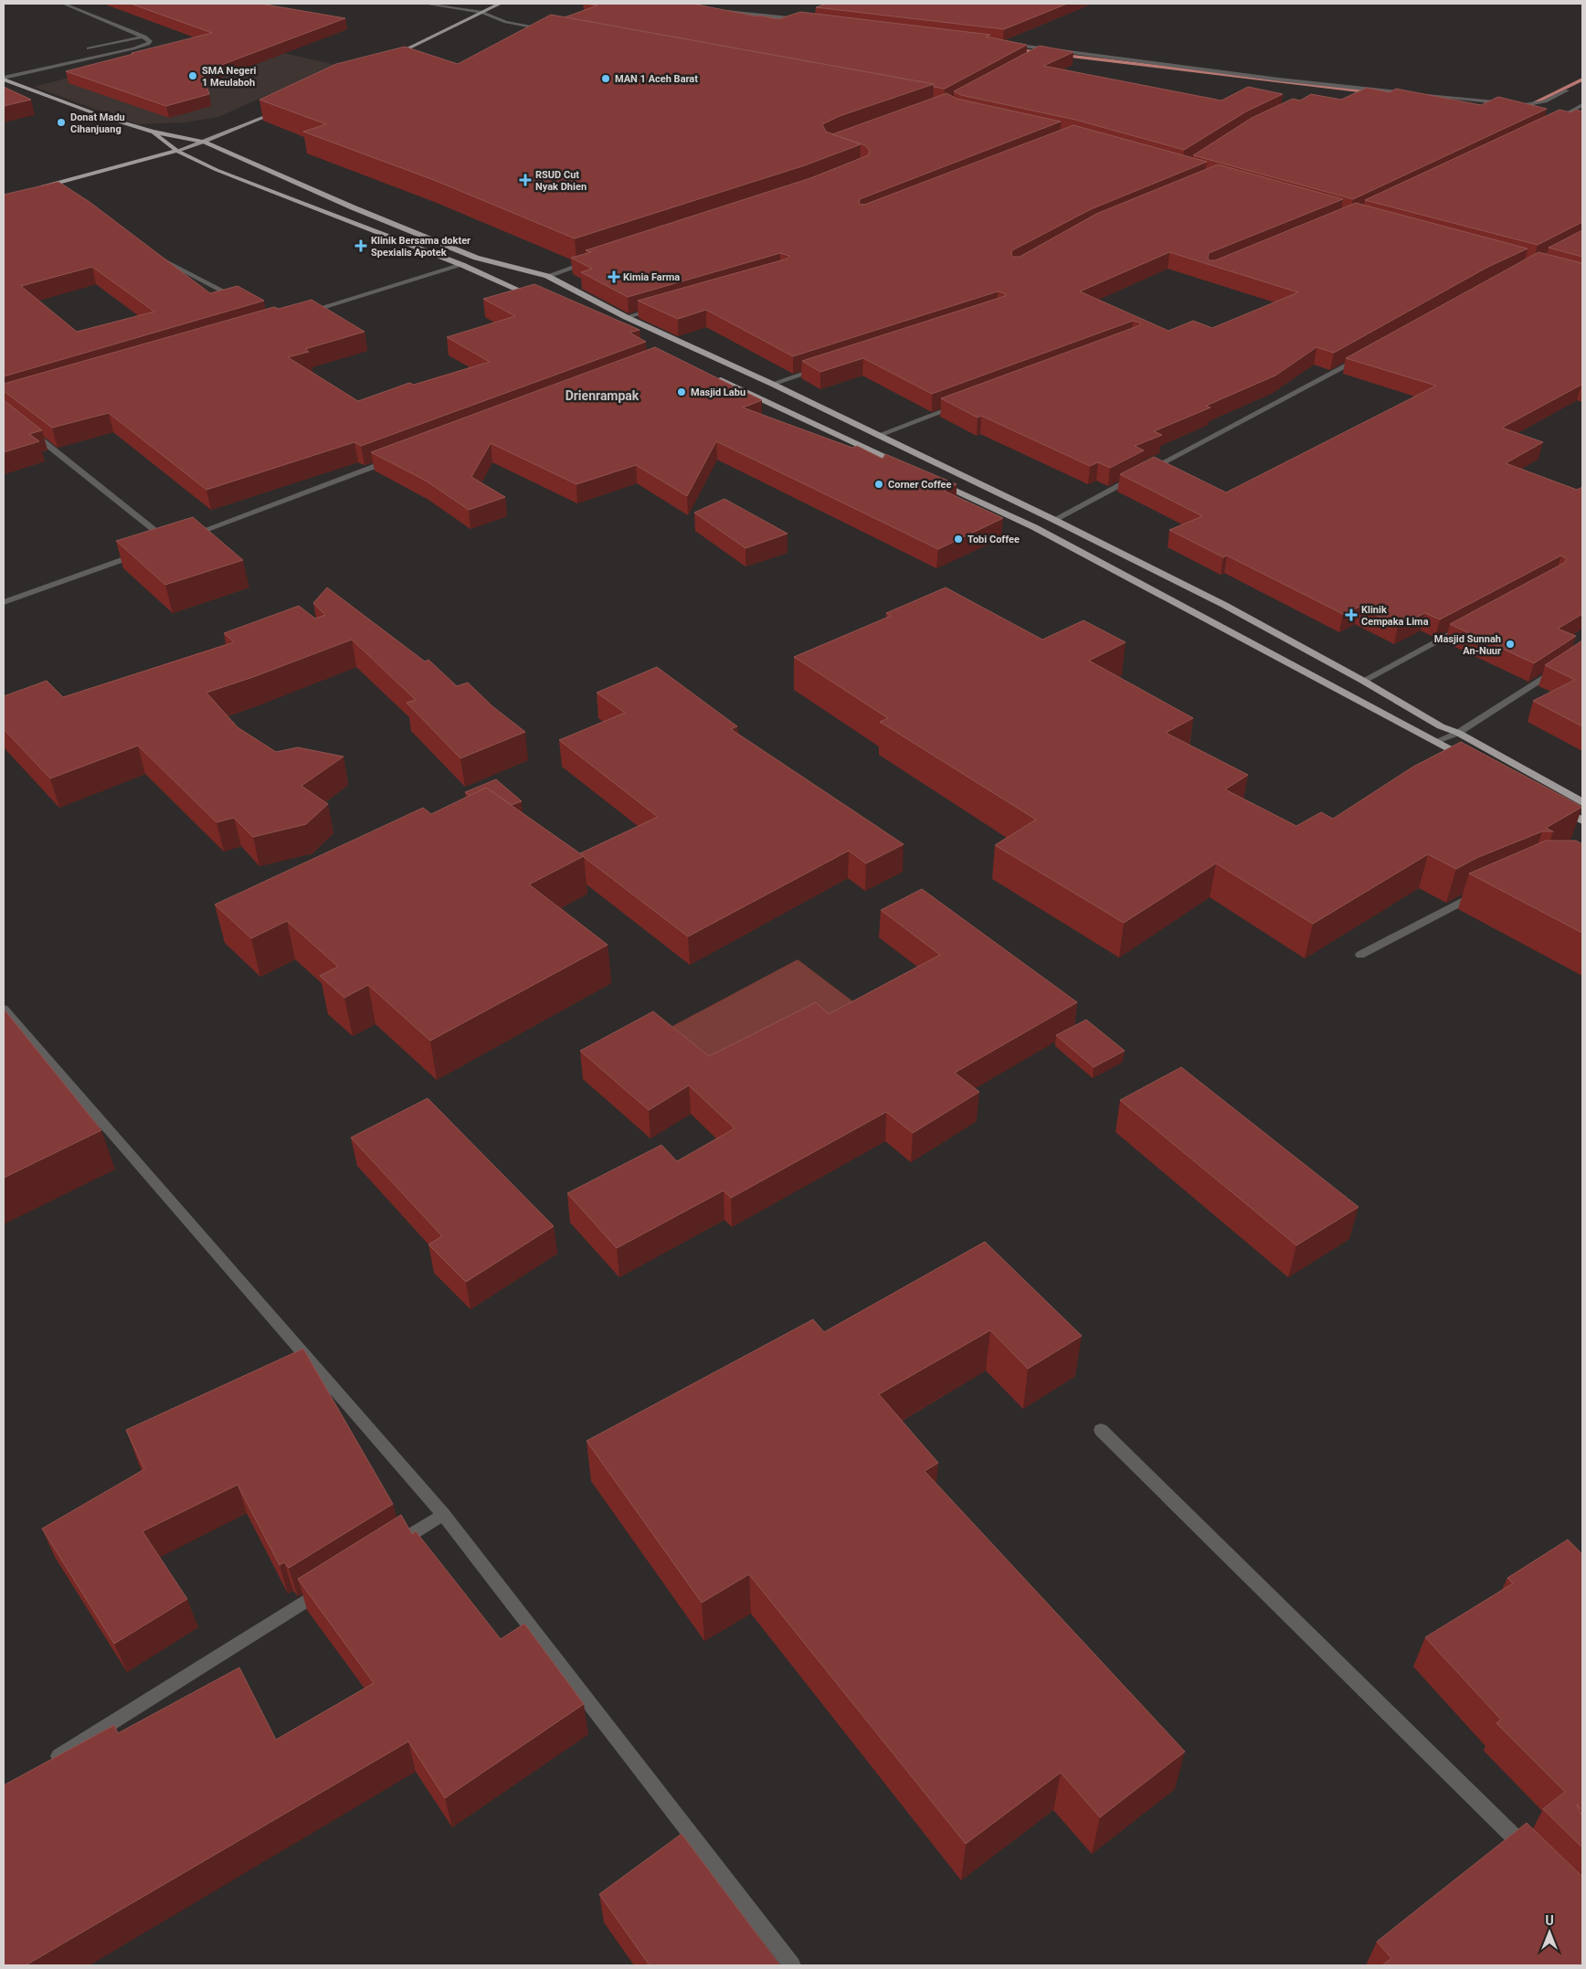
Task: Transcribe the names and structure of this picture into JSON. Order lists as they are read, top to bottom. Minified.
{"districts":["Drienrampak"],"places":{"other":["SMA Negeri 1 Meulaboh","MAN 1 Aceh Barat","Donat Madu Cihanjuang","Masjid Labu","Corner Coffee","Tobi Coffee","Masjid Sunnah An-Nuur"],"health":["RSUD Cut Nyak Dhien","Klinik Bersama dokter Spexialis Apotek","Kimia Farma","Klinik Cempaka Lima"]},"north":"top"}
